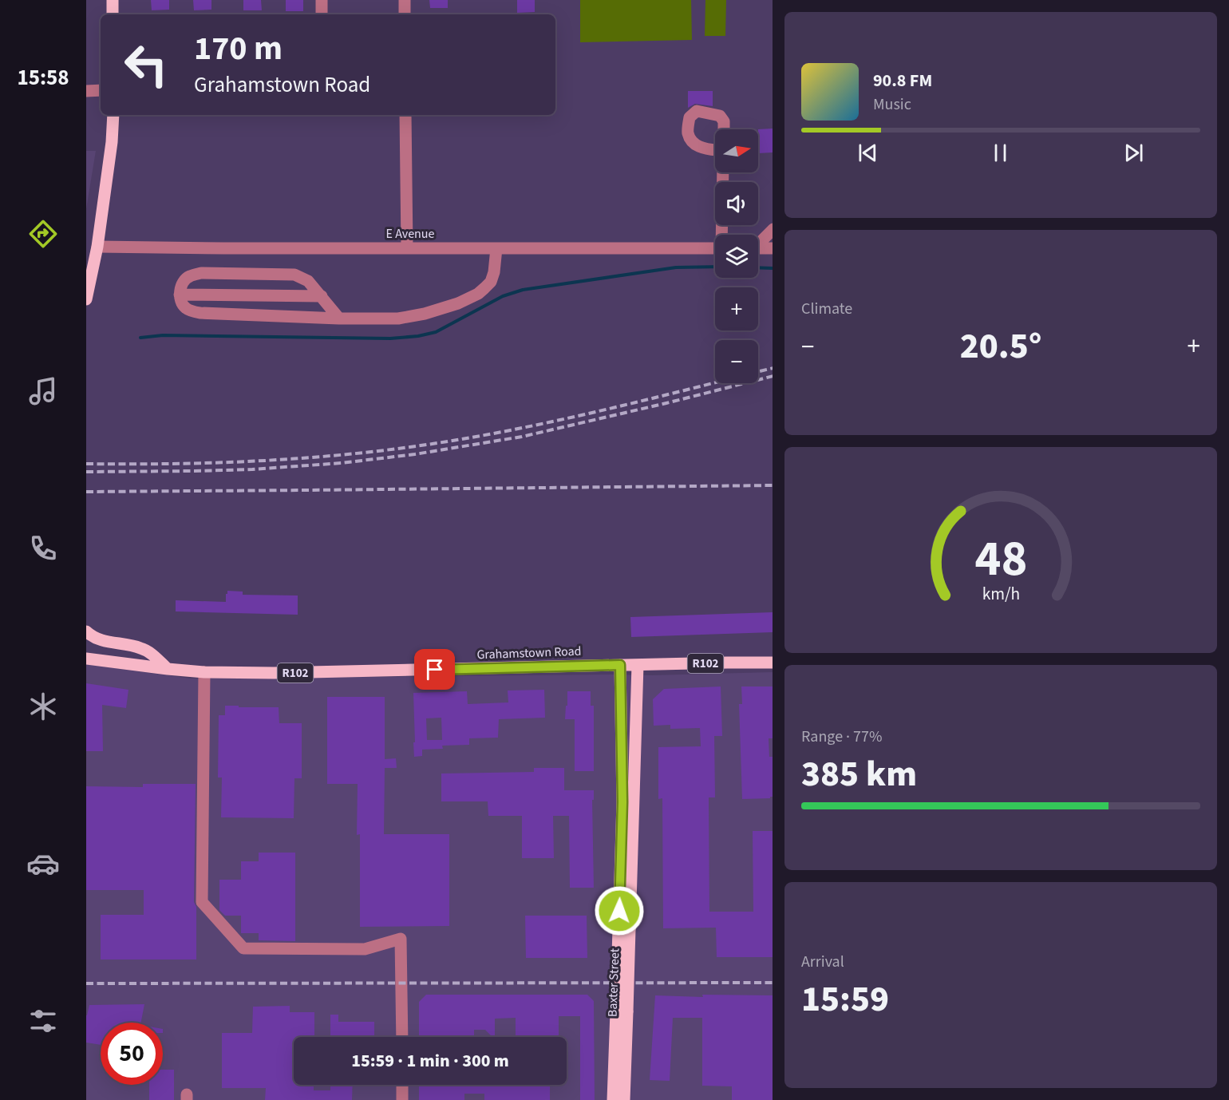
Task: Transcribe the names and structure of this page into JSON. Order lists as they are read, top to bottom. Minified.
{"streets":{"main road":["Grahamstown Road","R102","Baxter Street"],"street":["E Avenue"]},"crossings":[["Grahamstown Road","Baxter Street"]],"north":"right","page":{"tabs":"15:58","turn":["170 m","Grahamstown Road"],"song":["90.8 FM","Music"],"map_buttons":["+","−"],"tile":["Climate",["Range · 77%","385 km"],["Arrival","15:59"]],"heat":["−","20.5°","+"],"limit":"50","trip":"15:59 · 1 min · 300 m","gauge":["48","km/h"]}}
